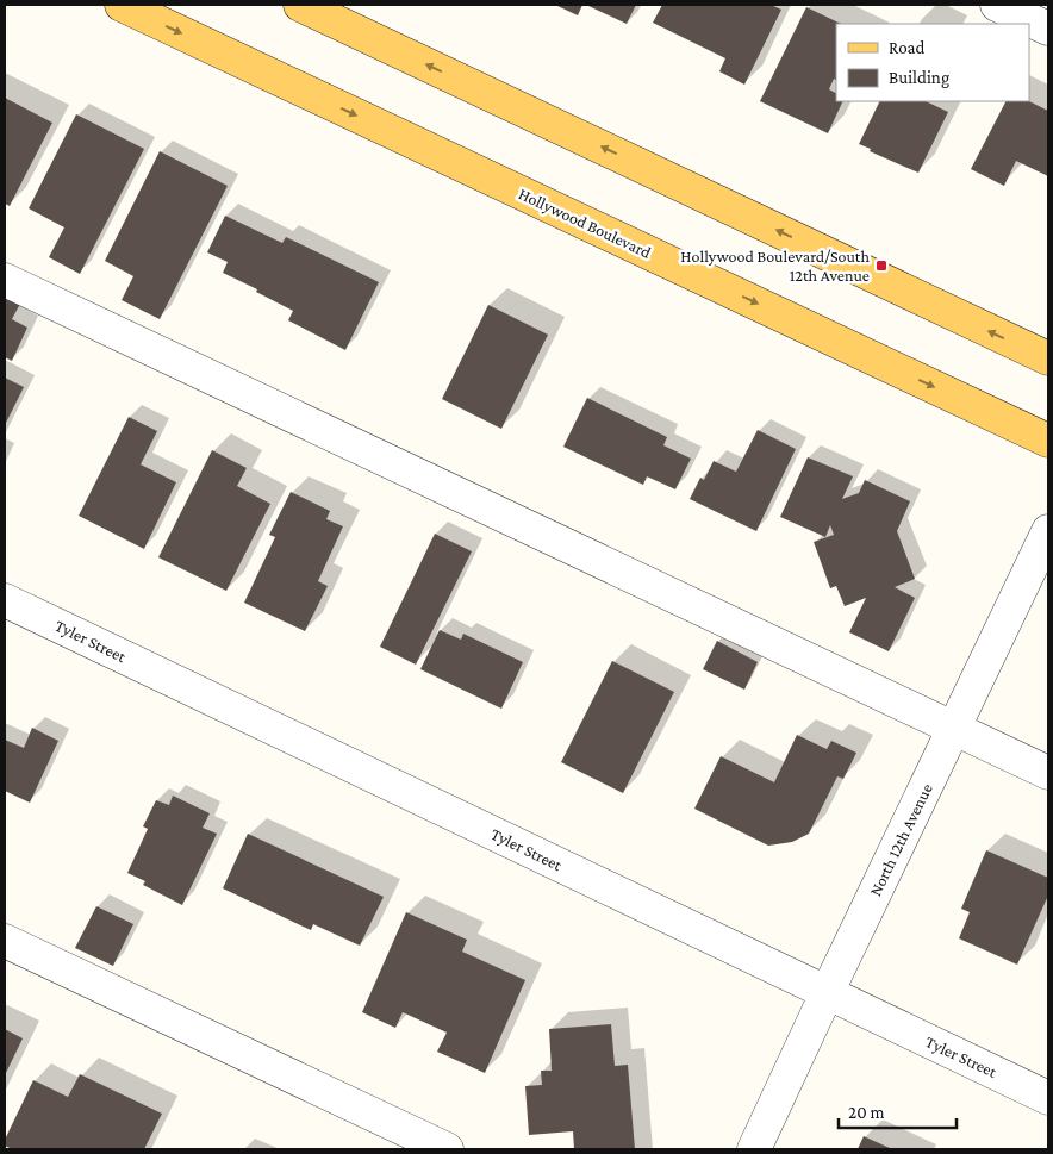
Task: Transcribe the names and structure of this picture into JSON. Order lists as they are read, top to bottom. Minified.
{"streets":{"main road":["Hollywood Boulevard"],"street":["Tyler Street","North 12th Avenue"]},"crossings":[["Tyler Street","North 12th Avenue"]],"places":{"transit":["Hollywood Boulevard/South 12th Avenue"]},"legend":["Road","Building"],"scale_bar":"20 m"}
